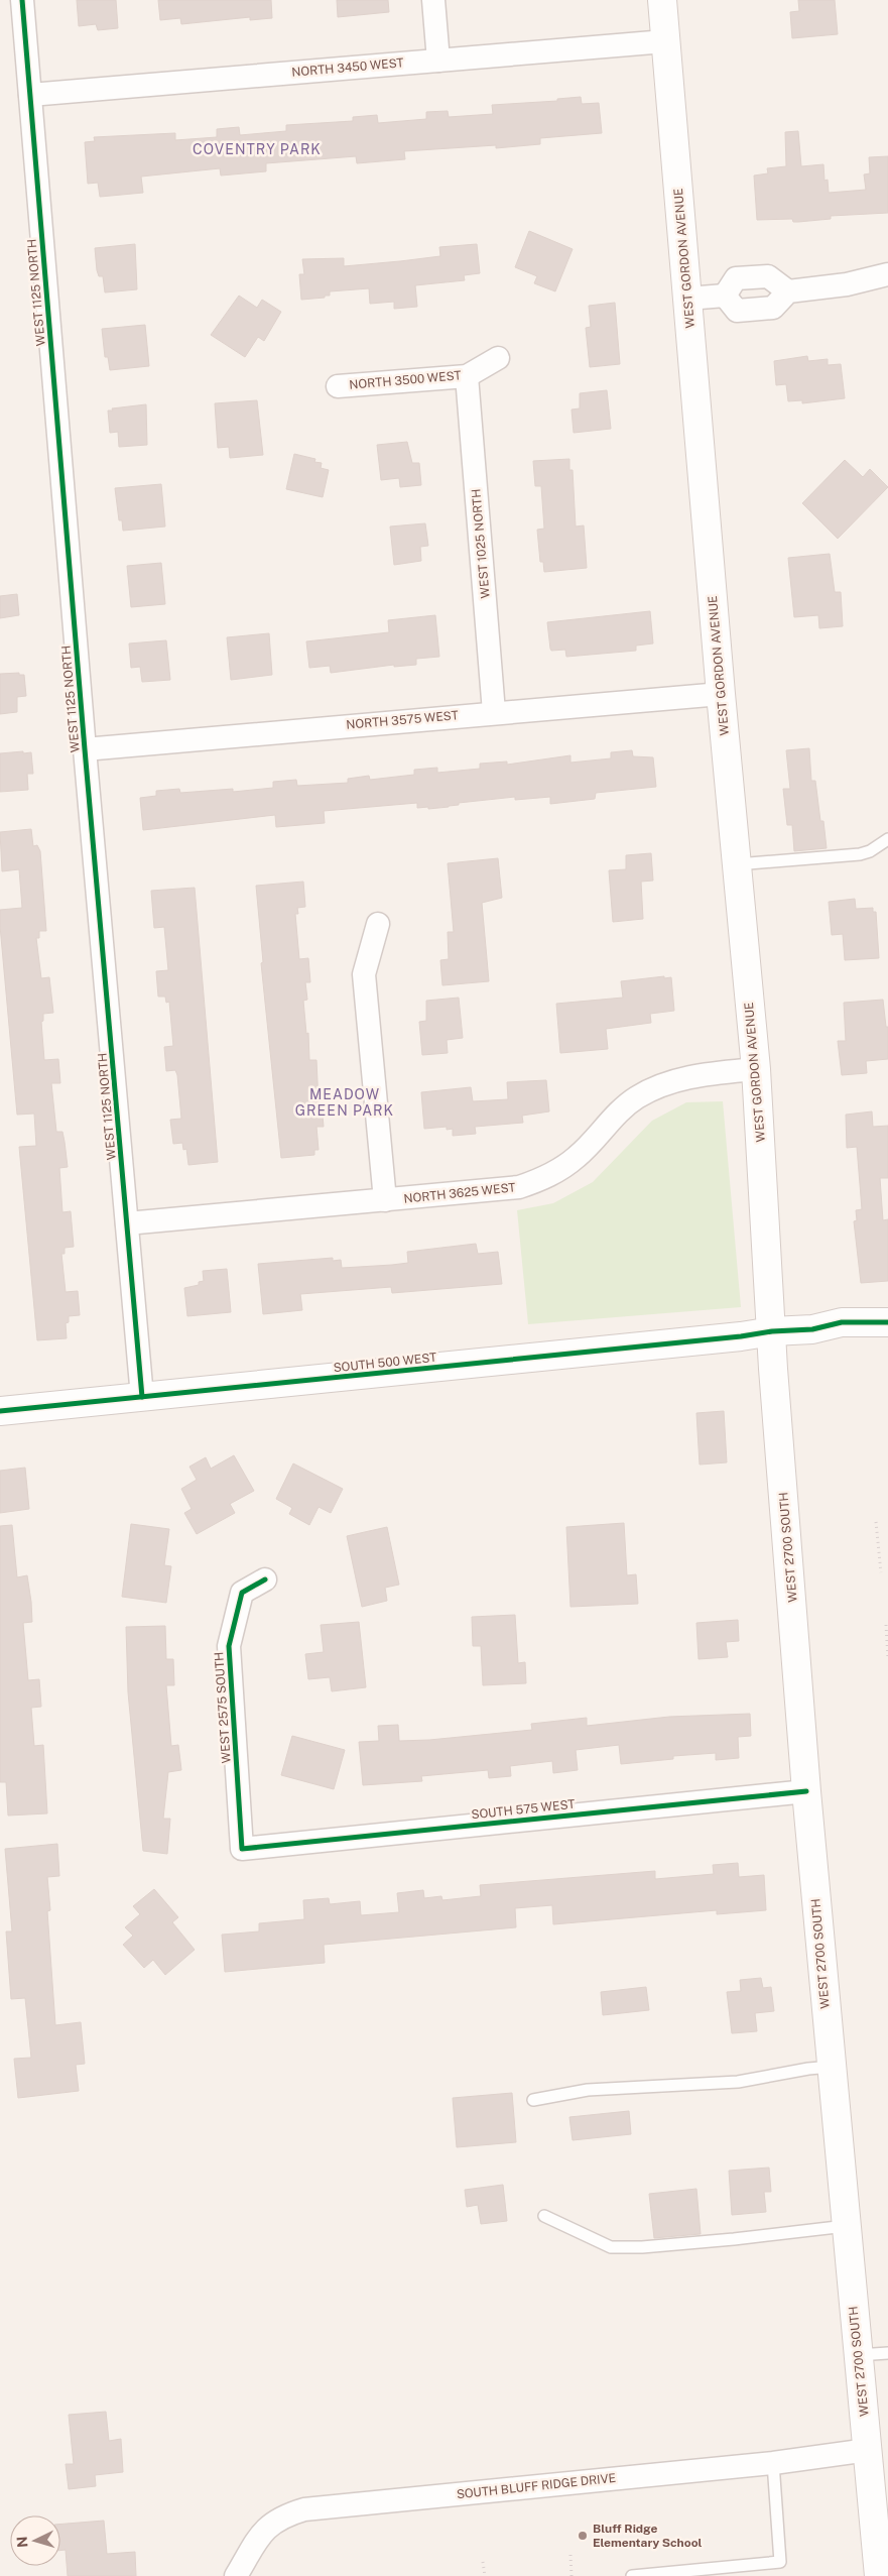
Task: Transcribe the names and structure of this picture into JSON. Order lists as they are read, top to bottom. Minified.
{"streets":{"main road":["WEST GORDON AVENUE","SOUTH 500 WEST","WEST 2700 SOUTH"],"street":["NORTH 3450 WEST","WEST 1125 NORTH","NORTH 3500 WEST","WEST 1025 NORTH","NORTH 3575 WEST","NORTH 3625 WEST","WEST 2575 SOUTH","SOUTH 575 WEST","SOUTH BLUFF RIDGE DRIVE"]},"crossings":[["NORTH 3450 WEST","WEST GORDON AVENUE"],["NORTH 3450 WEST","WEST 1125 NORTH"],["WEST GORDON AVENUE","NORTH 3575 WEST"],["WEST GORDON AVENUE","NORTH 3625 WEST"],["WEST GORDON AVENUE","SOUTH 500 WEST"],["WEST GORDON AVENUE","WEST 2700 SOUTH"],["WEST 1125 NORTH","NORTH 3575 WEST"],["WEST 1125 NORTH","NORTH 3625 WEST"],["WEST 1125 NORTH","SOUTH 500 WEST"],["NORTH 3500 WEST","WEST 1025 NORTH"],["WEST 1025 NORTH","NORTH 3575 WEST"],["SOUTH 500 WEST","WEST 2700 SOUTH"],["WEST 2700 SOUTH","SOUTH 575 WEST"],["WEST 2700 SOUTH","SOUTH BLUFF RIDGE DRIVE"],["WEST 2575 SOUTH","SOUTH 575 WEST"]],"districts":["COVENTRY PARK","MEADOW GREEN PARK"],"places":["Bluff Ridge Elementary School"],"north":"left"}
